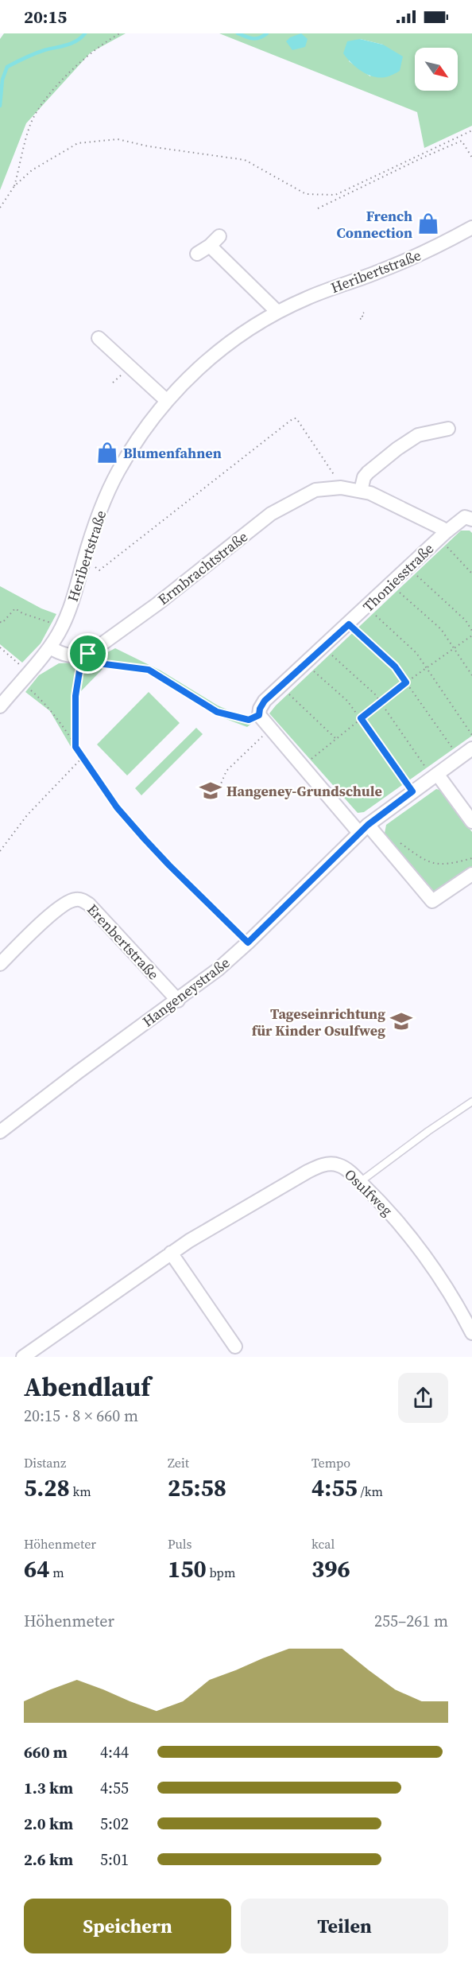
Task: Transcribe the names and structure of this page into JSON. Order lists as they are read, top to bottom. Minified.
{"streets":{"street":["Heribertstraße","Ermbrachtstraße","Thoniesstraße","Erenbertstraße","Hangeneystraße","Osulfweg"]},"crossings":[["Ermbrachtstraße","Thoniesstraße"],["Erenbertstraße","Hangeneystraße"]],"places":{"shop":["French Connection","Blumenfahnen"],"school or university":["Hangeney-Grundschule","Tageseinrichtung für Kinder Osulfweg"]},"north":"bottom right","page":{"status":"20:15","heading":["Abendlauf","20:15 · 8 × 660 m"],"stats":[["Distanz","5.28 km"],["Zeit","25:58"],["Tempo","4:55 /km"],["Höhenmeter","64 m"],["Puls","150 bpm"],["kcal","396"]],"chart":["Höhenmeter","255–261 m"],"list":[{"name":"660 m","note":"4:44"},{"name":"1.3 km","note":"4:55"},{"name":"2.0 km","note":"5:02"},{"name":"2.6 km","note":"5:01"}],"buttons":["Speichern","Teilen"]}}
